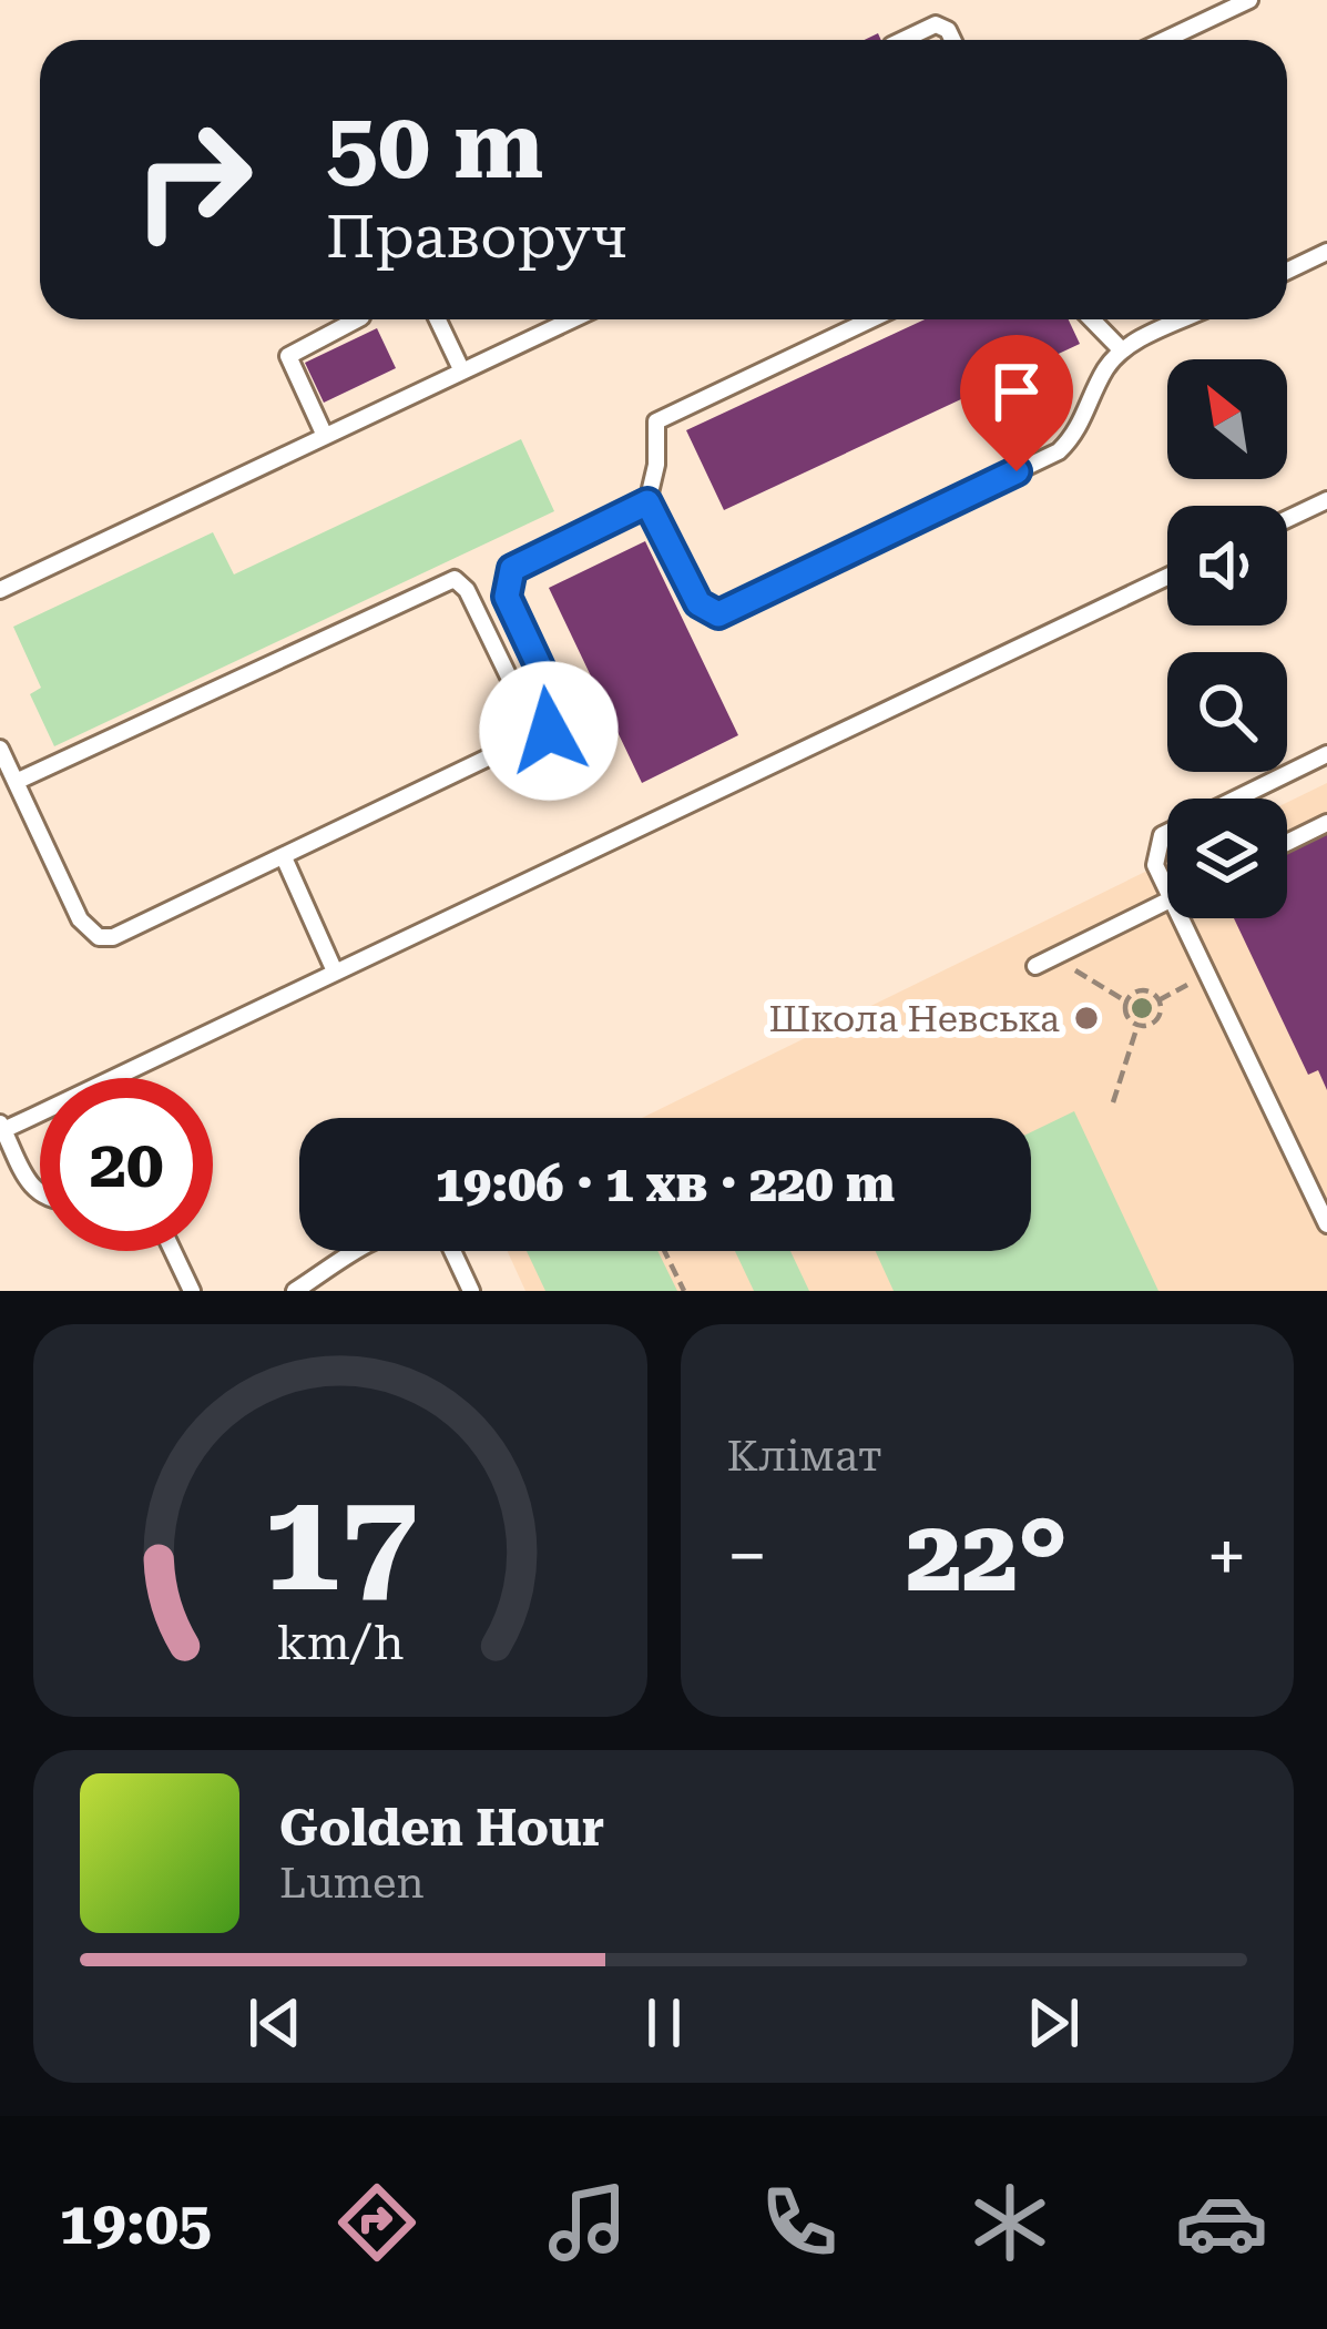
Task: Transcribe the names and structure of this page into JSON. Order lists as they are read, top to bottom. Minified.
{"places":["Школа Невська"],"north":"top left","page":{"turn":["50 m","Праворуч"],"limit":"20","trip":"19:06 · 1 хв · 220 m","tile":"Клімат","heat":["−","22°","+"],"song":["Golden Hour","Lumen"],"tabs":"19:05","gauge":["17","km/h"]}}
